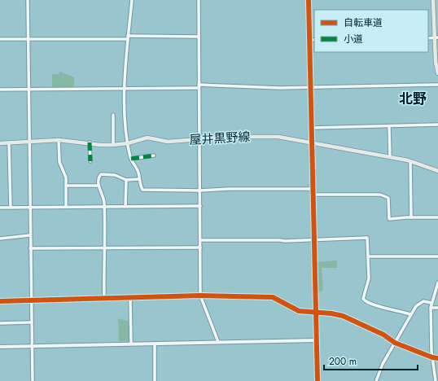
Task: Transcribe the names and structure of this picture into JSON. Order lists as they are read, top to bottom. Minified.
{"streets":{"main road":["屋井黒野線"]},"districts":["北野"],"legend":["自転車道","小道"],"scale_bar":"200 m"}
